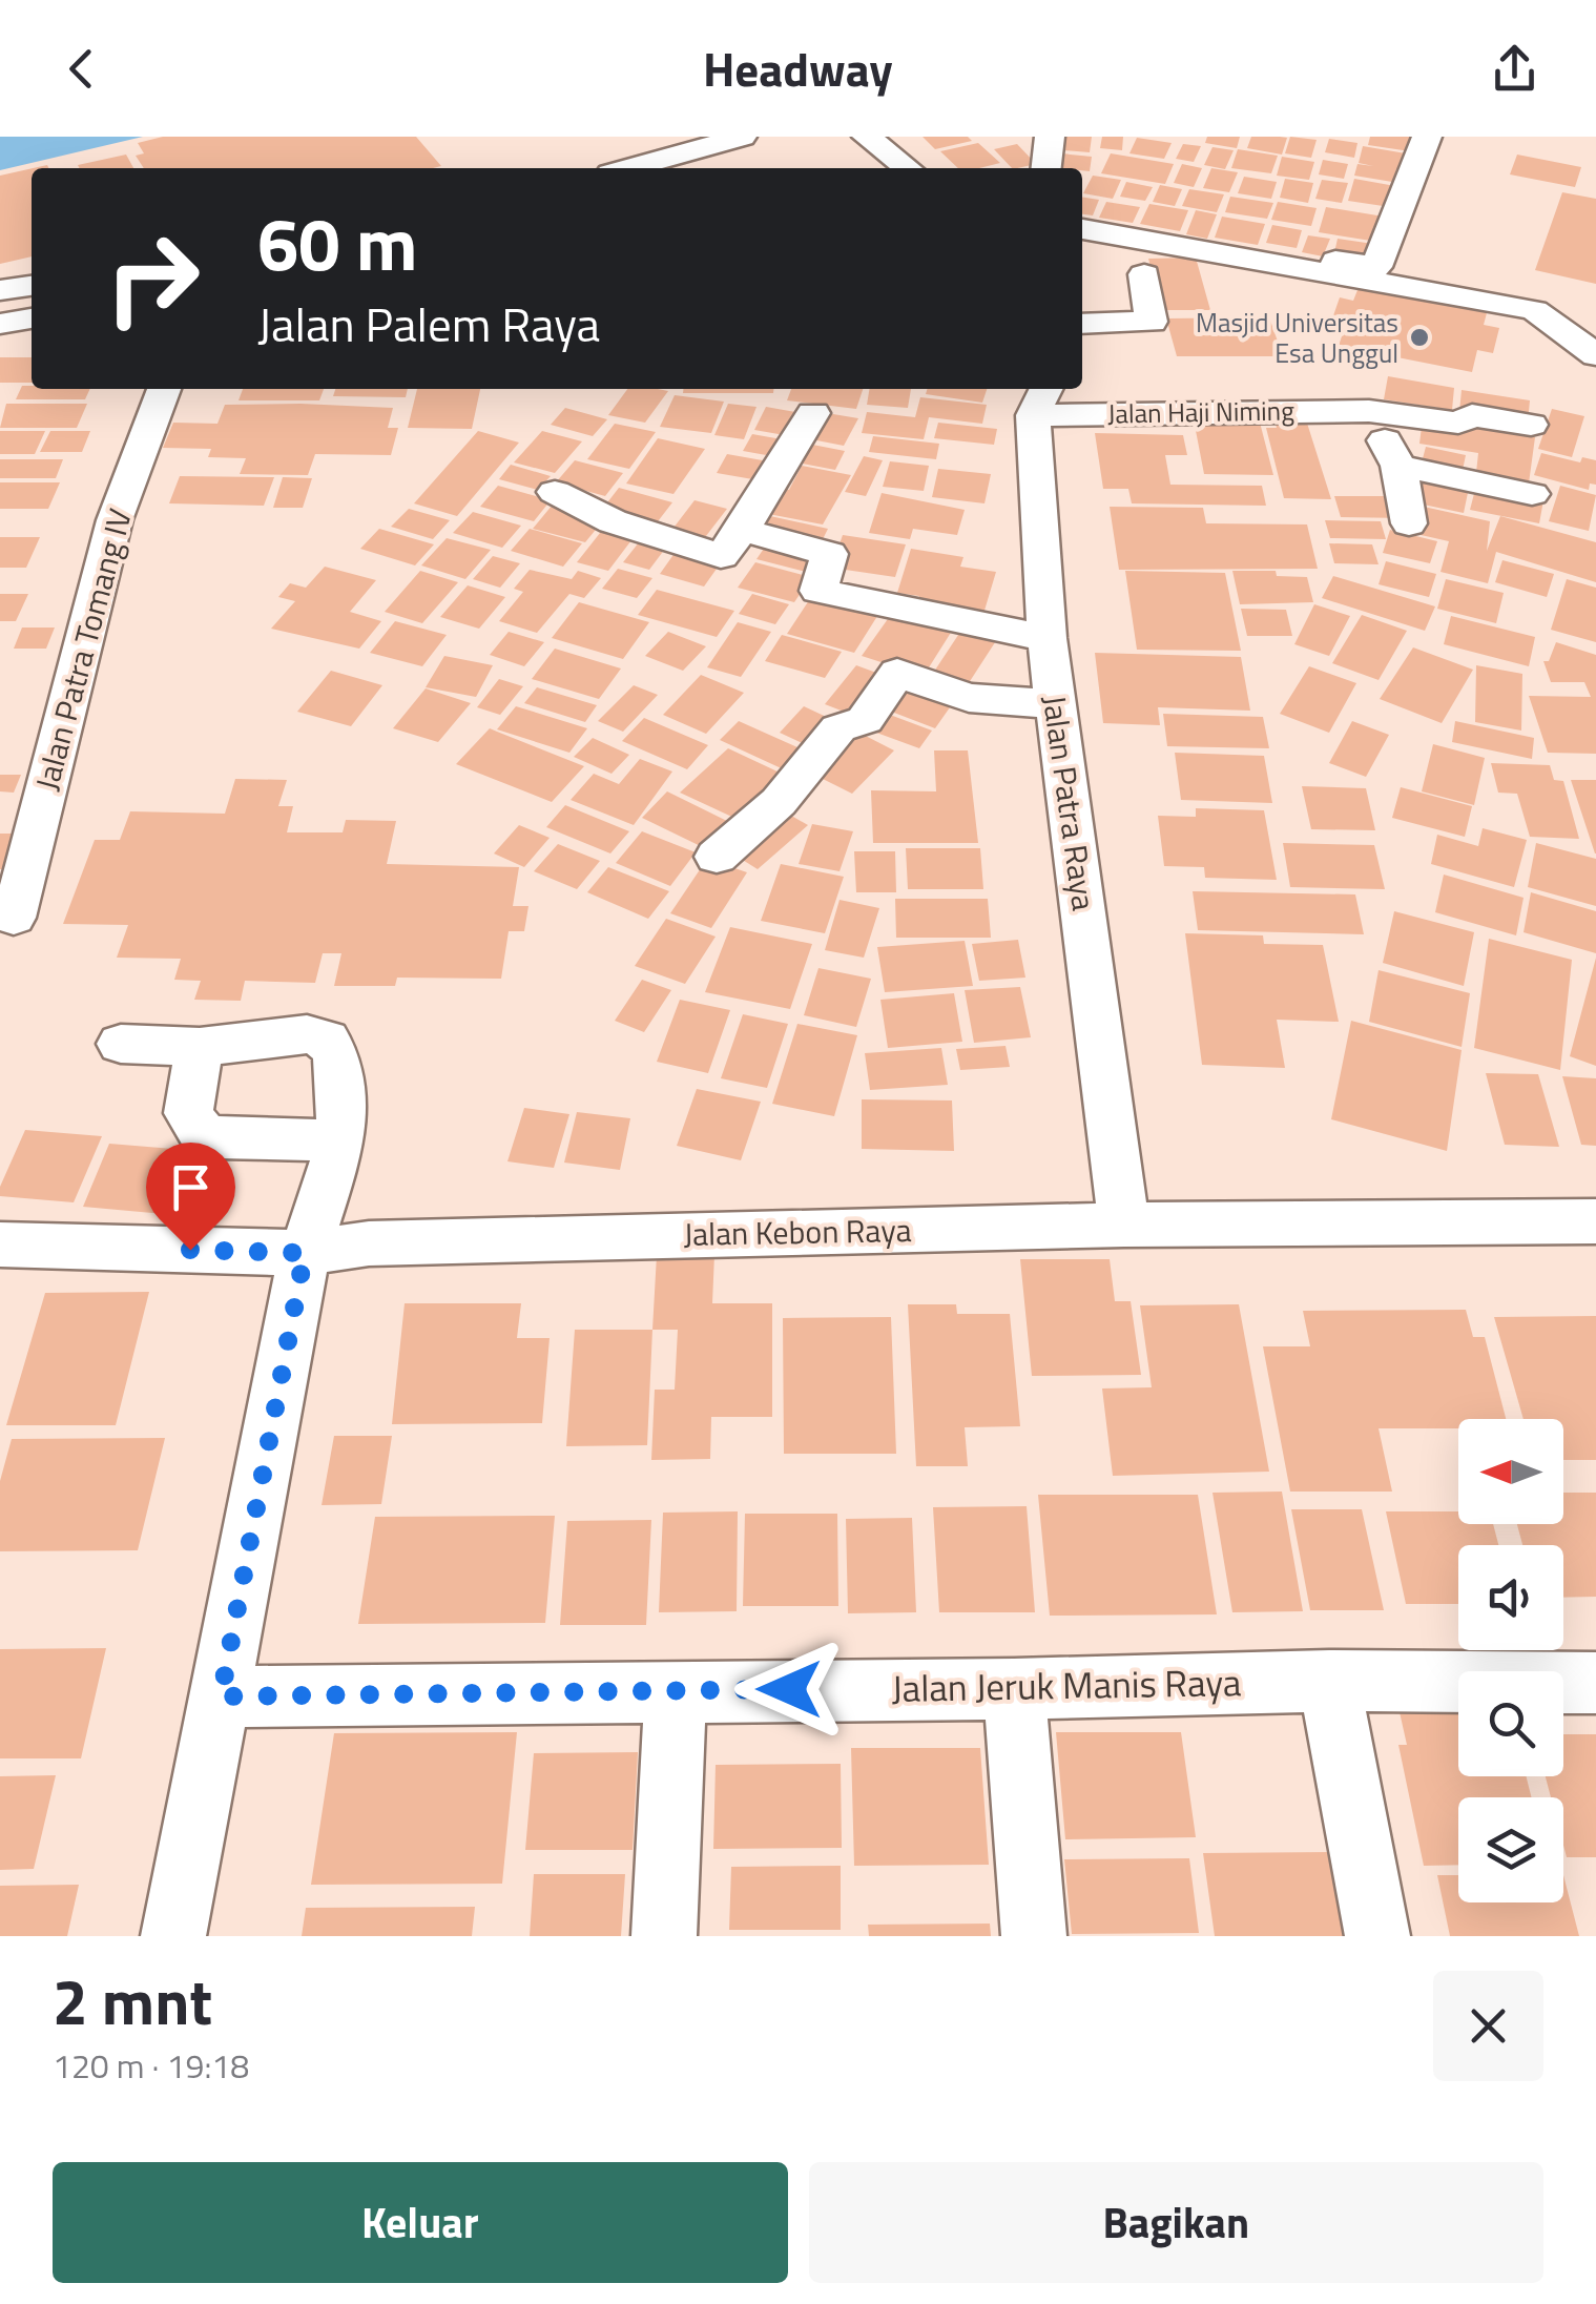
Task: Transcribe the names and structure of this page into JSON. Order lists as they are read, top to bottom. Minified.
{"streets":{"street":["Jalan Haji Niming","Jalan Patra Tomang IV","Jalan Patra Raya","Jalan Kebon Raya","Jalan Jeruk Manis Raya"]},"crossings":[["Jalan Haji Niming","Jalan Patra Raya"],["Jalan Patra Raya","Jalan Kebon Raya"]],"places":["Masjid Universitas Esa Unggul"],"north":"left","page":{"header":"Headway","turn":["60 m","Jalan Palem Raya"],"heading":["2 mnt","120 m · 19:18"],"buttons":["Keluar","Bagikan"]}}
